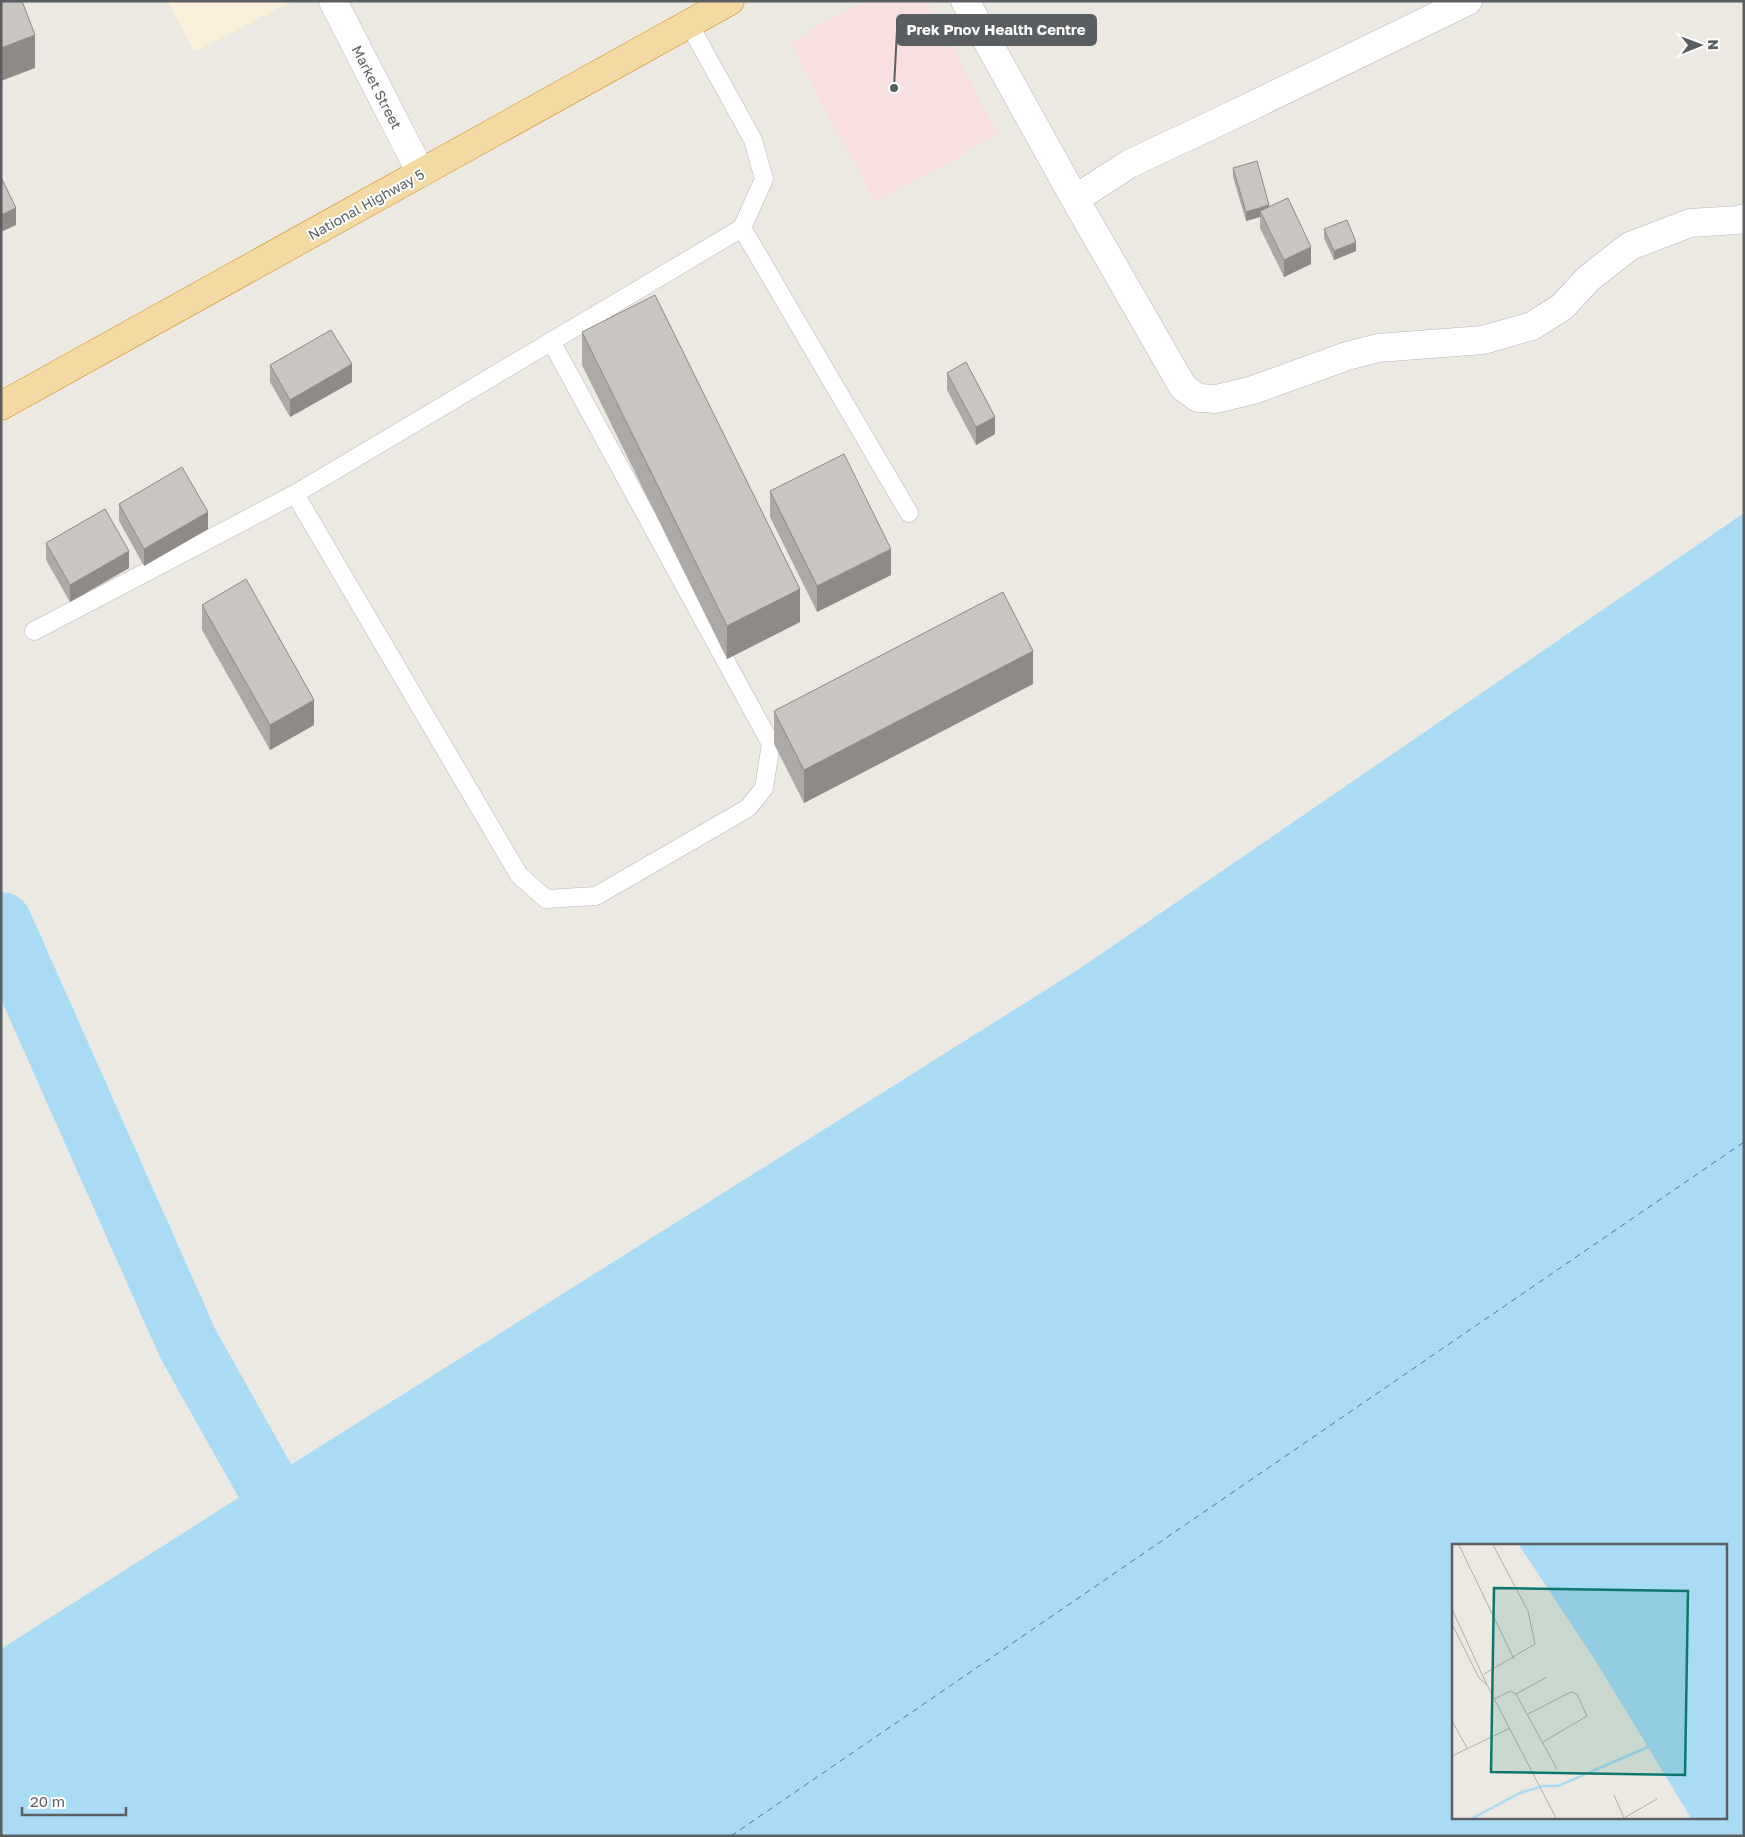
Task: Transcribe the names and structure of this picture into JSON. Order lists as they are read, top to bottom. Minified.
{"streets":{"highway":["National Highway 5"],"street":["Market Street"]},"crossings":[["Market Street","National Highway 5"]],"places":["Prek Pnov Health Centre"],"scale_bar":"20 m","north":"right"}
